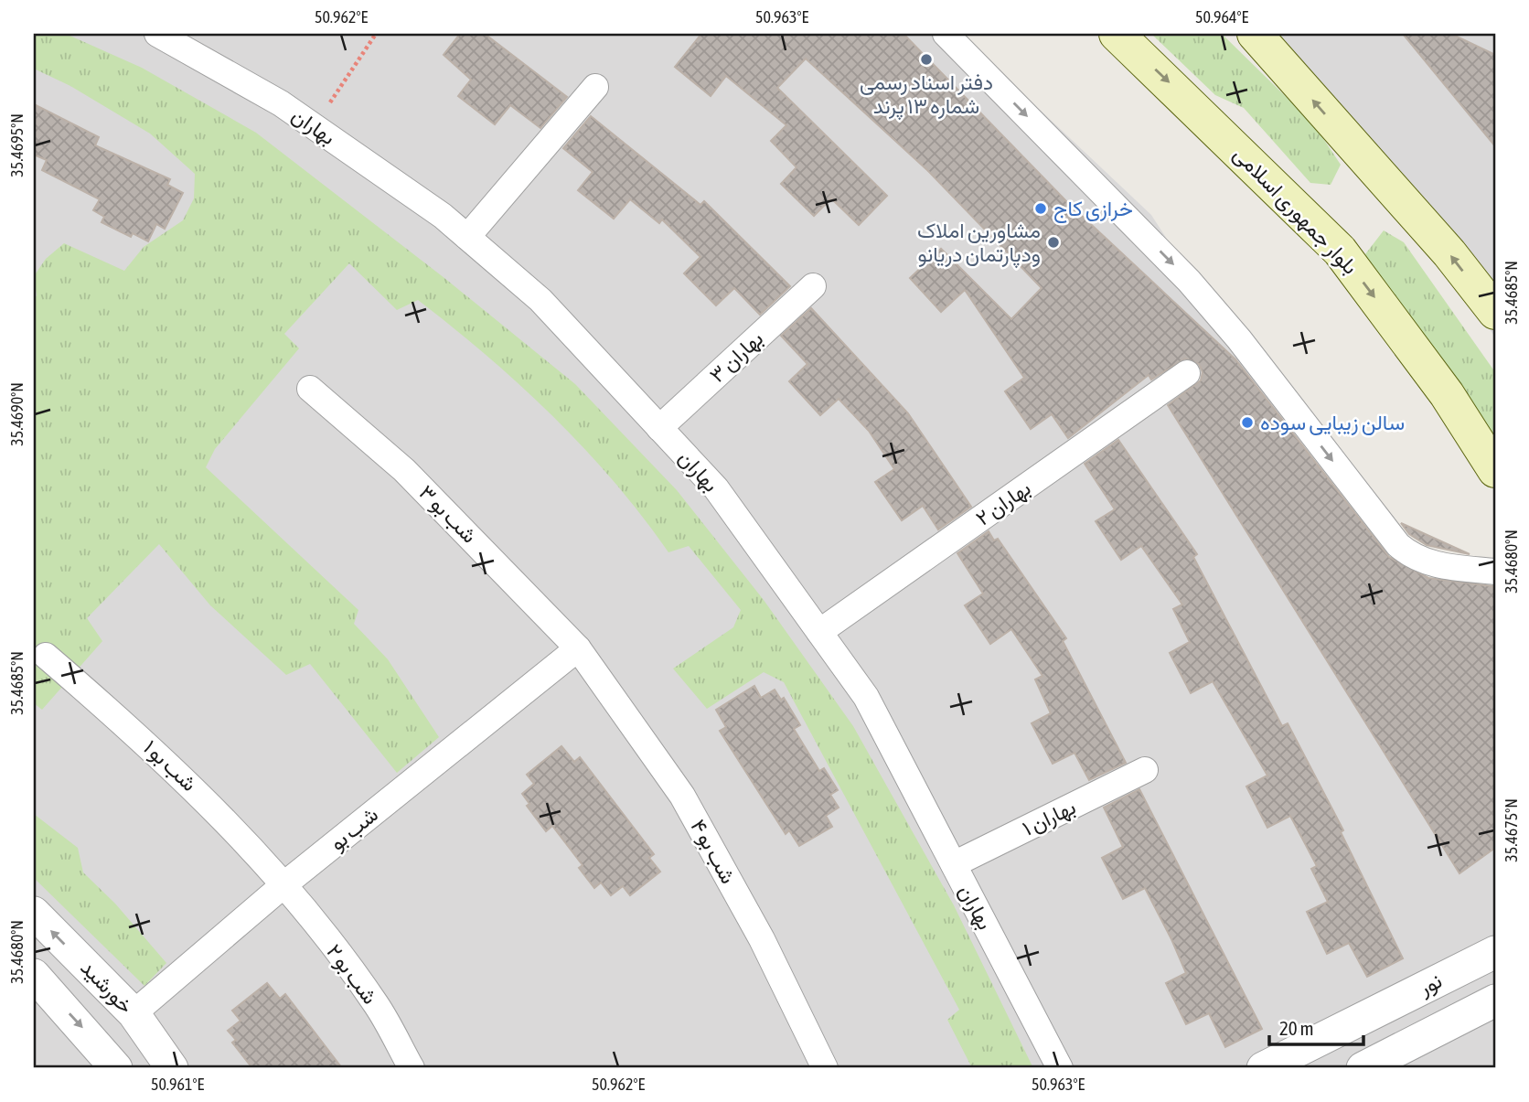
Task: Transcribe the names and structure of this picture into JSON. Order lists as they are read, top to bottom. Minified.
{"streets":{"main road":["بلوار جمهوری اسلامی"],"street":["بهاران","بهاران ۳","بهاران ۲","شب بو ۳","شب بو ۱","بهاران ۱","شب بو","شب بو ۴","شب بو ۲","نور","خورشید"]},"crossings":[["بهاران","بهاران ۳"],["بهاران","بهاران ۲"],["بهاران","بهاران ۱"],["شب بو ۳","شب بو"],["شب بو ۳","شب بو ۴"],["شب بو ۱","شب بو"],["شب بو ۱","شب بو ۲"],["شب بو","شب بو ۴"],["شب بو","شب بو ۲"],["شب بو","خورشید"]],"places":["دفتر اسناد رسمی شماره ۱۳ پرند","خرازی کاج","مشاورین املاک ودپارتمان دریانو","سالن زیبایی سوده"],"scale_bar":"20 m","coordinates":["50.962°E","50.963°E","50.964°E","35.4695°N","35.4685°N","35.4690°N","35.4680°N","35.4675°N","50.961°E"]}
